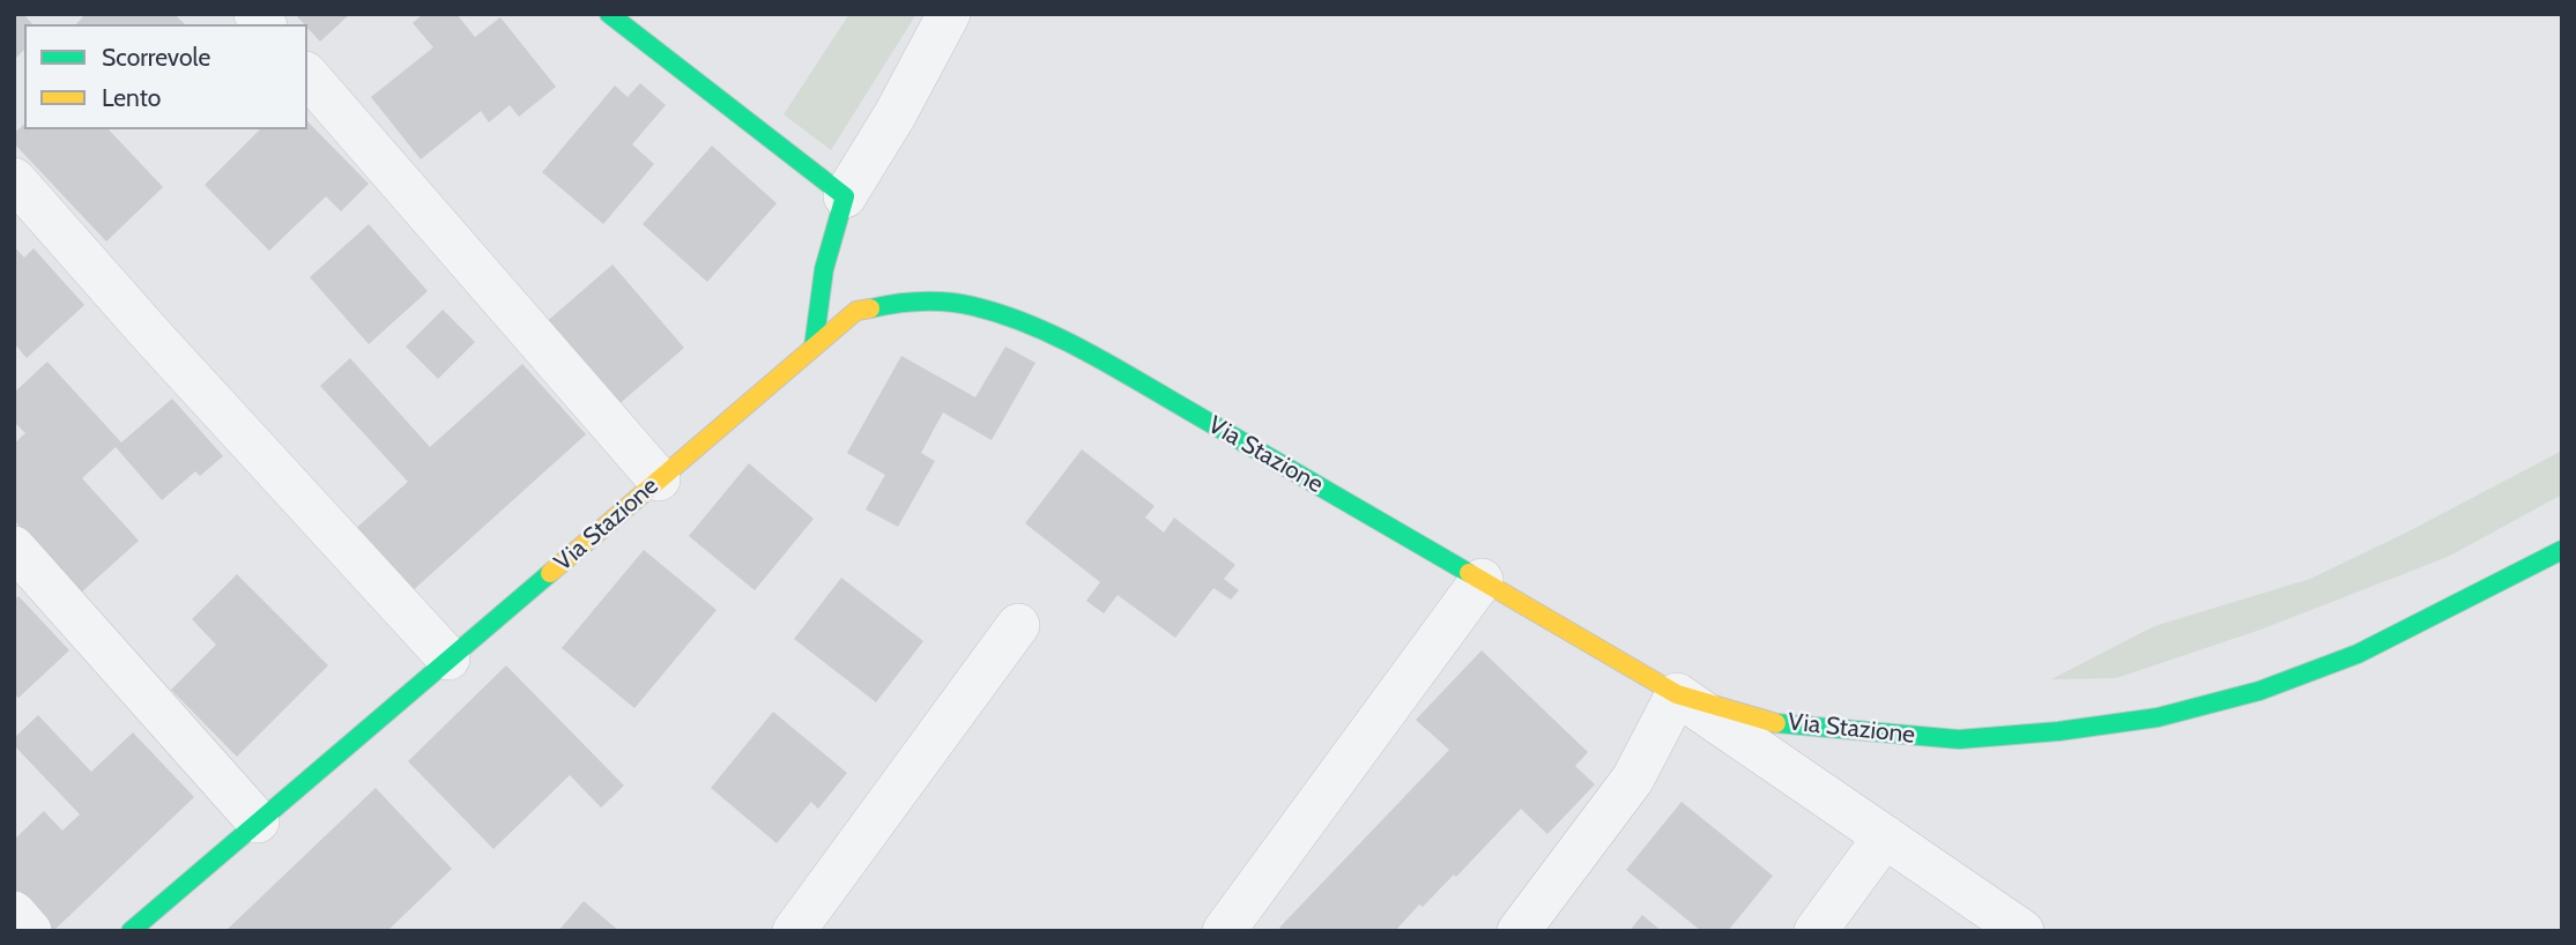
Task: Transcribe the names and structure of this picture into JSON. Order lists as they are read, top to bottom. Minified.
{"streets":{"street":["Via Stazione"]},"legend":["Scorrevole","Lento"]}
